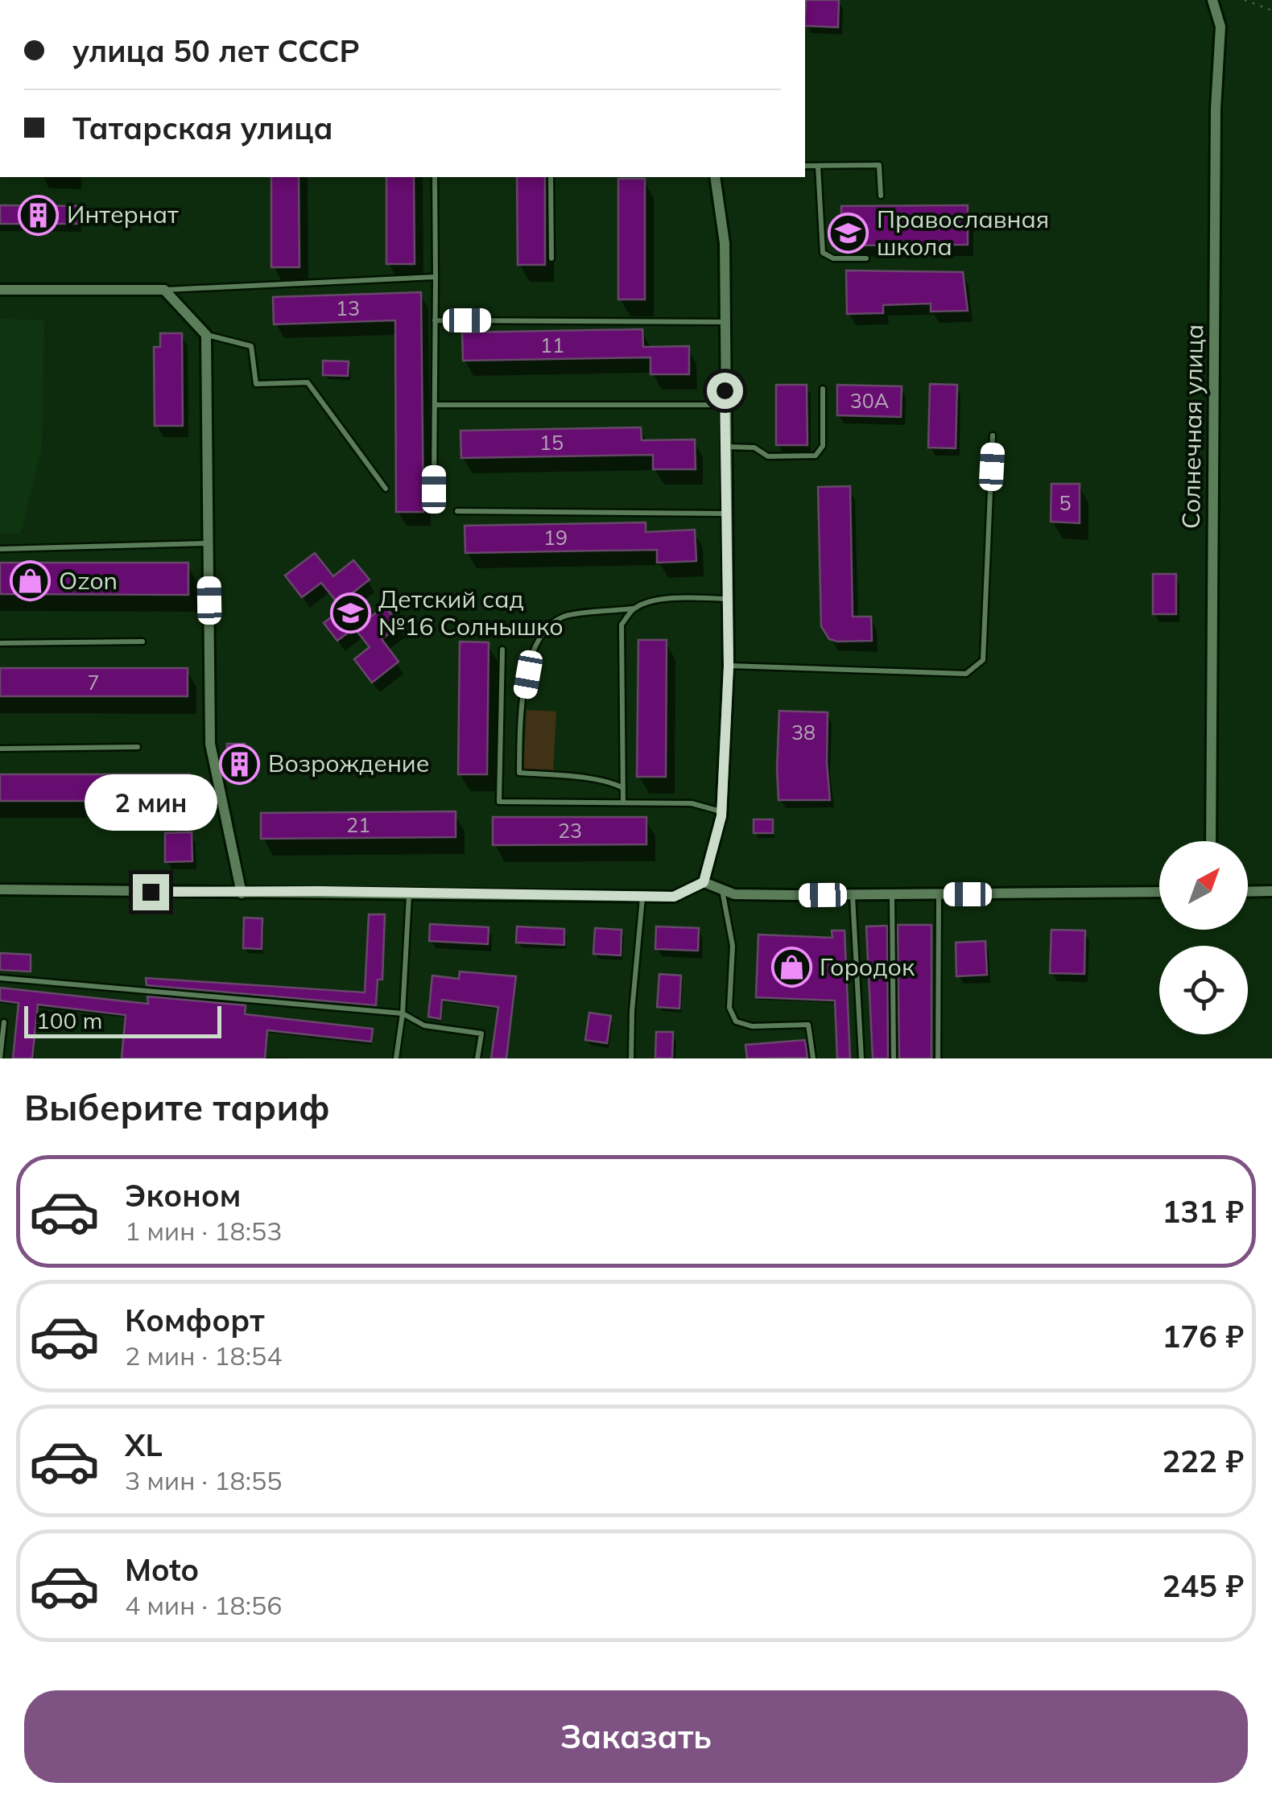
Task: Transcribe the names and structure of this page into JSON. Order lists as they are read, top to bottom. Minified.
{"streets":{"street":["Солнечная улица"]},"places":{"building":["Интернат","Возрождение"],"school or university":["Православная школа","Детский сад №16 Солнышко"],"shop":["Ozon","Городок"]},"house_numbers":["13","11","30А","15","5","19","7","38","21","23"],"scale_bar":"100 m","north":"top right","page":{"banner":["улица 50 лет СССР","Татарская улица"],"bubble":"2 мин","scale":"100 m","heading":"Выберите тариф","list":[{"name":"Эконом","note":"1 мин · 18:53","value":"131 ₽"},{"name":"Комфорт","note":"2 мин · 18:54","value":"176 ₽"},{"name":"XL","note":"3 мин · 18:55","value":"222 ₽"},{"name":"Moto","note":"4 мин · 18:56","value":"245 ₽"}],"buttons":"Заказать"}}
